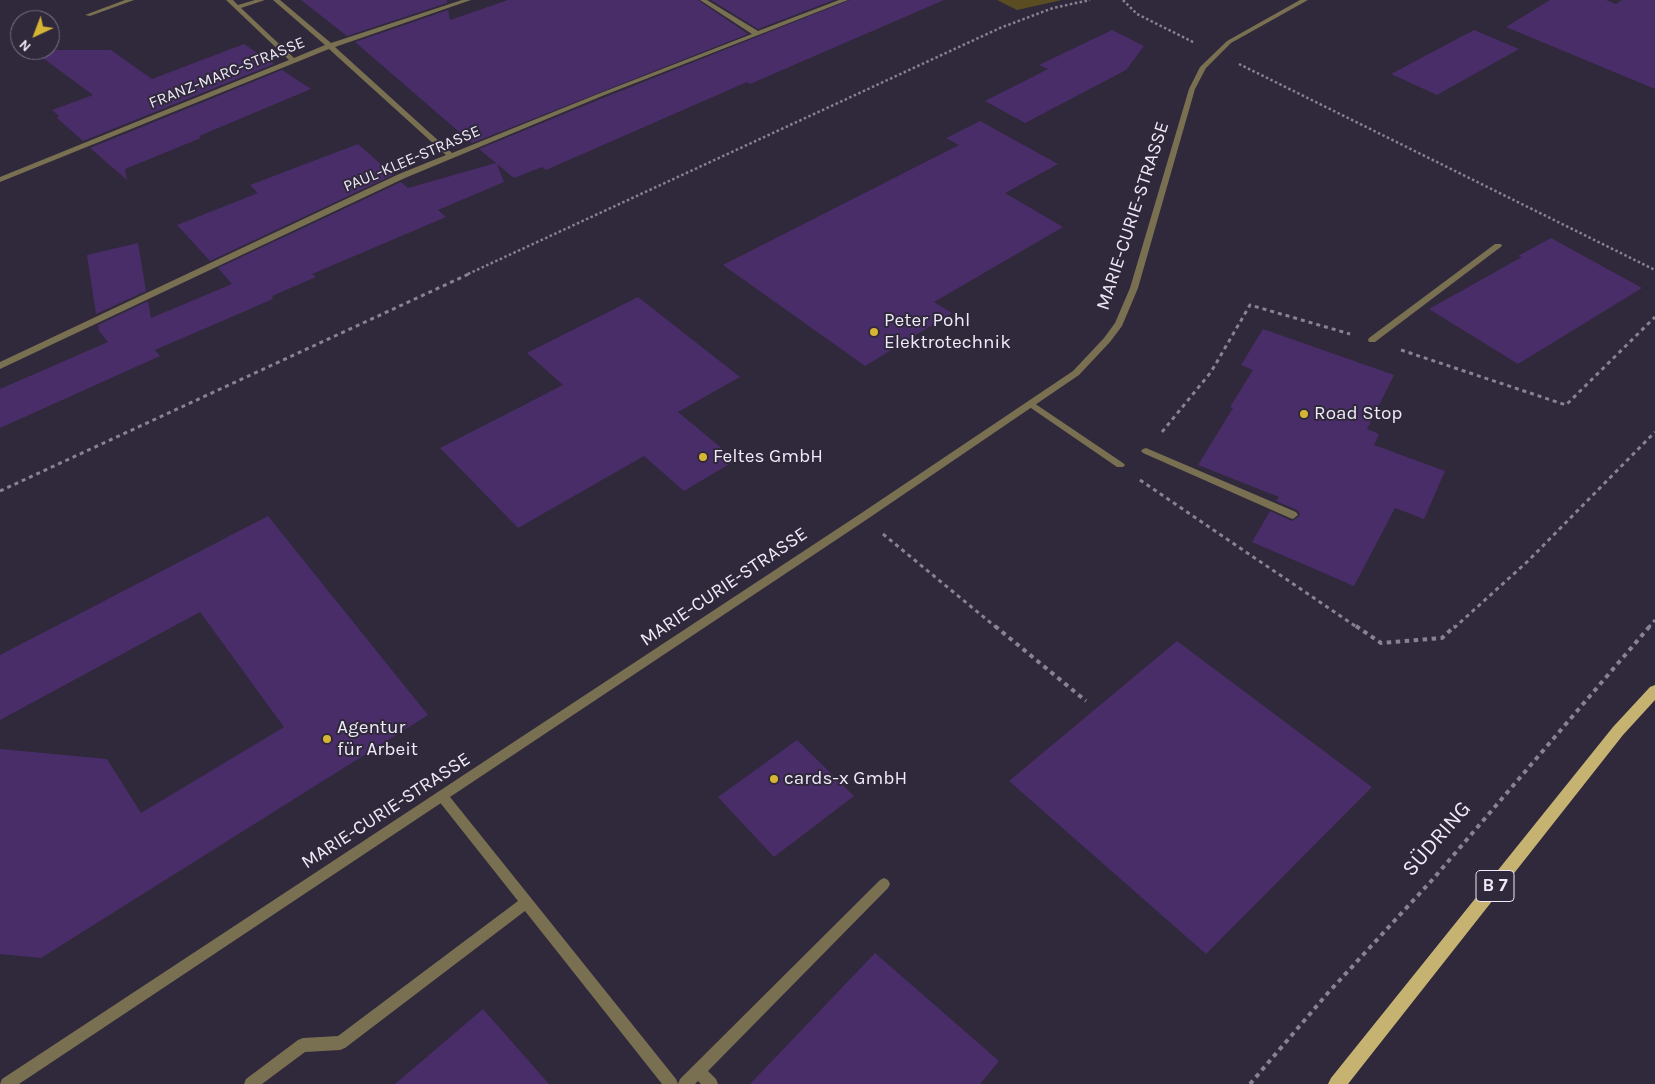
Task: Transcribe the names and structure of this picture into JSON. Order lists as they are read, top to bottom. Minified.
{"streets":{"main road":["B 7"],"street":["FRANZ-MARC-STRASSE","PAUL-KLEE-STRASSE","MARIE-CURIE-STRASSE"],"path":["SÜDRING"]},"places":["Peter Pohl Elektrotechnik","Road Stop","Feltes GmbH","Agentur für Arbeit","cards-x GmbH"],"north":"bottom left"}
